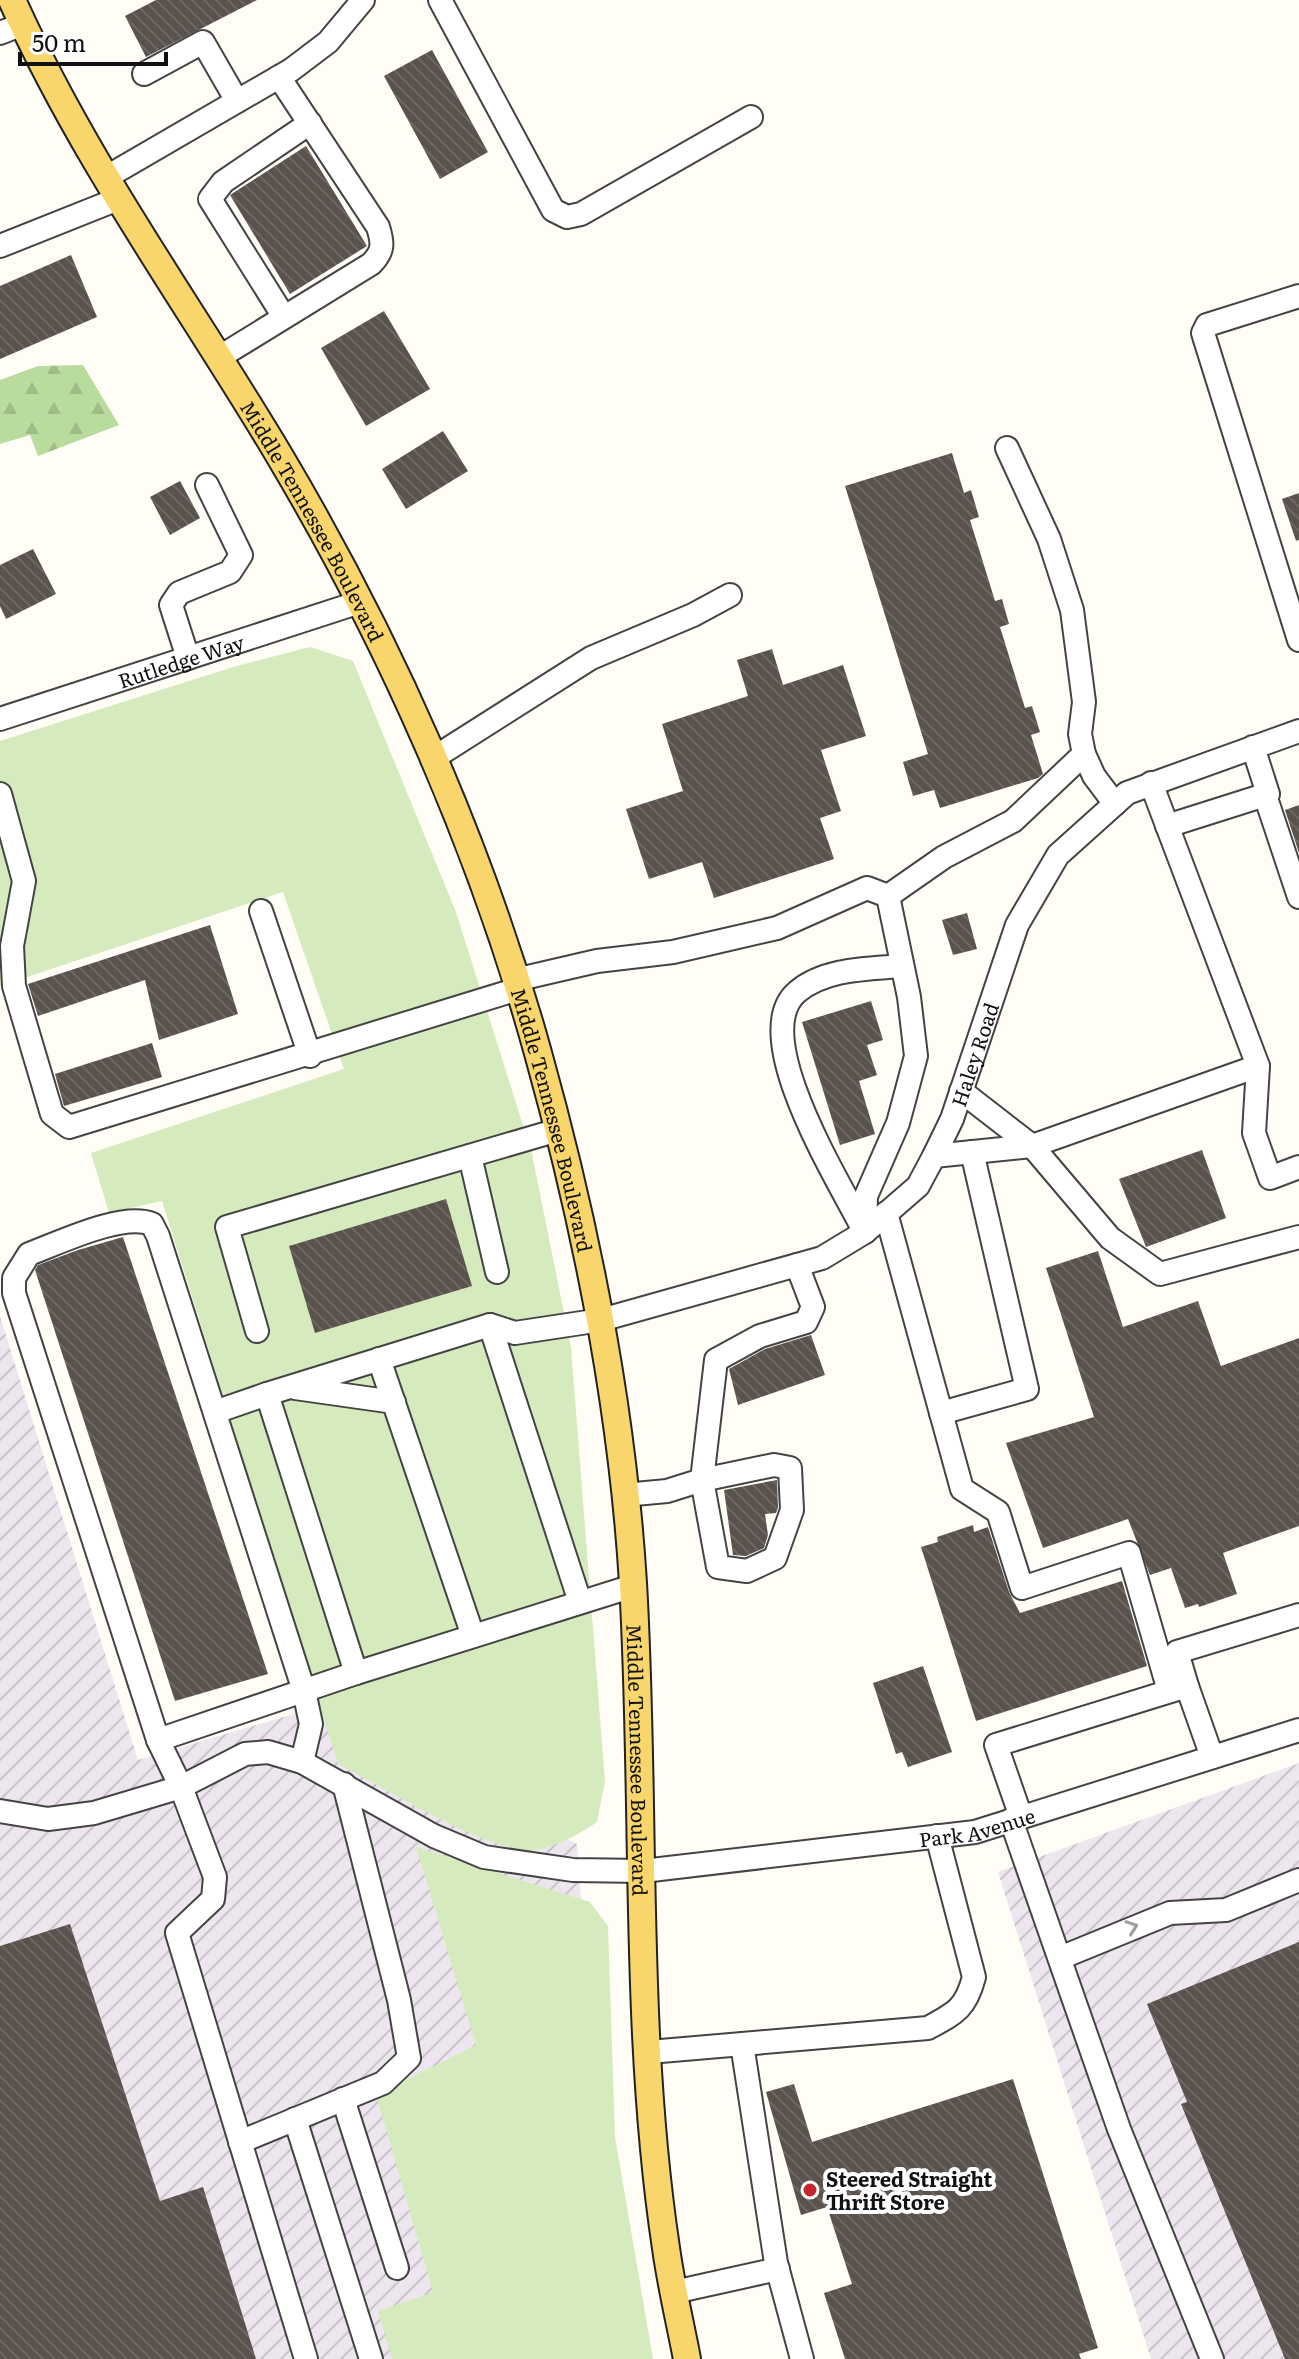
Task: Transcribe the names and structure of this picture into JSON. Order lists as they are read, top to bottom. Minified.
{"streets":{"main road":["Middle Tennessee Boulevard"],"street":["Rutledge Way","Haley Road","Park Avenue"]},"crossings":[["Middle Tennessee Boulevard","Rutledge Way"],["Middle Tennessee Boulevard","Haley Road"],["Middle Tennessee Boulevard","Park Avenue"]],"places":["Steered Straight Thrift Store"],"scale_bar":"50 m"}
